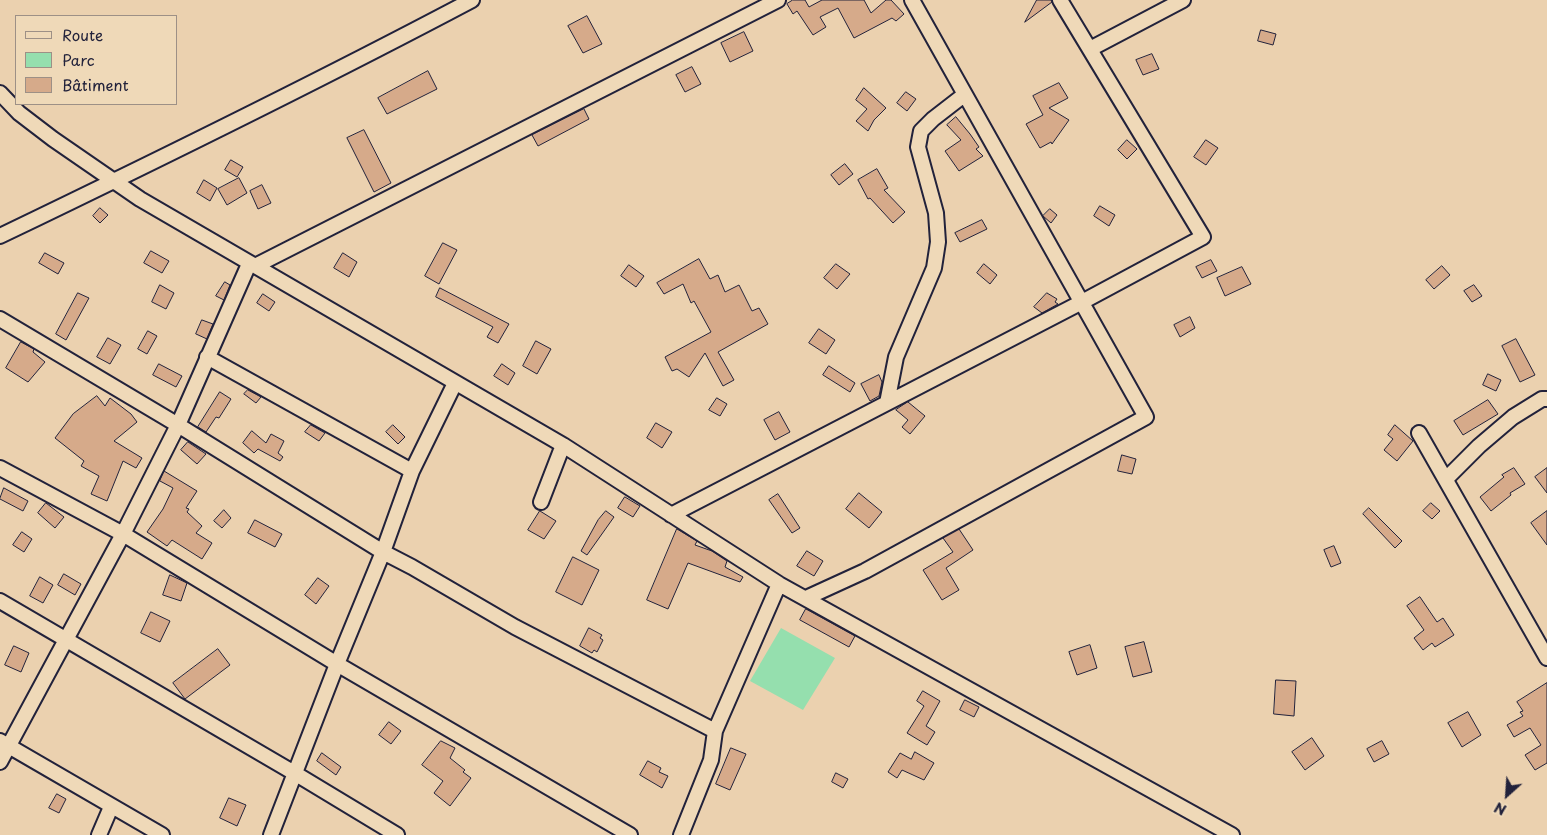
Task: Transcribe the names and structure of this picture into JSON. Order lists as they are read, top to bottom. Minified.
{"legend":["Route","Parc","Bâtiment"],"north":"bottom left"}
